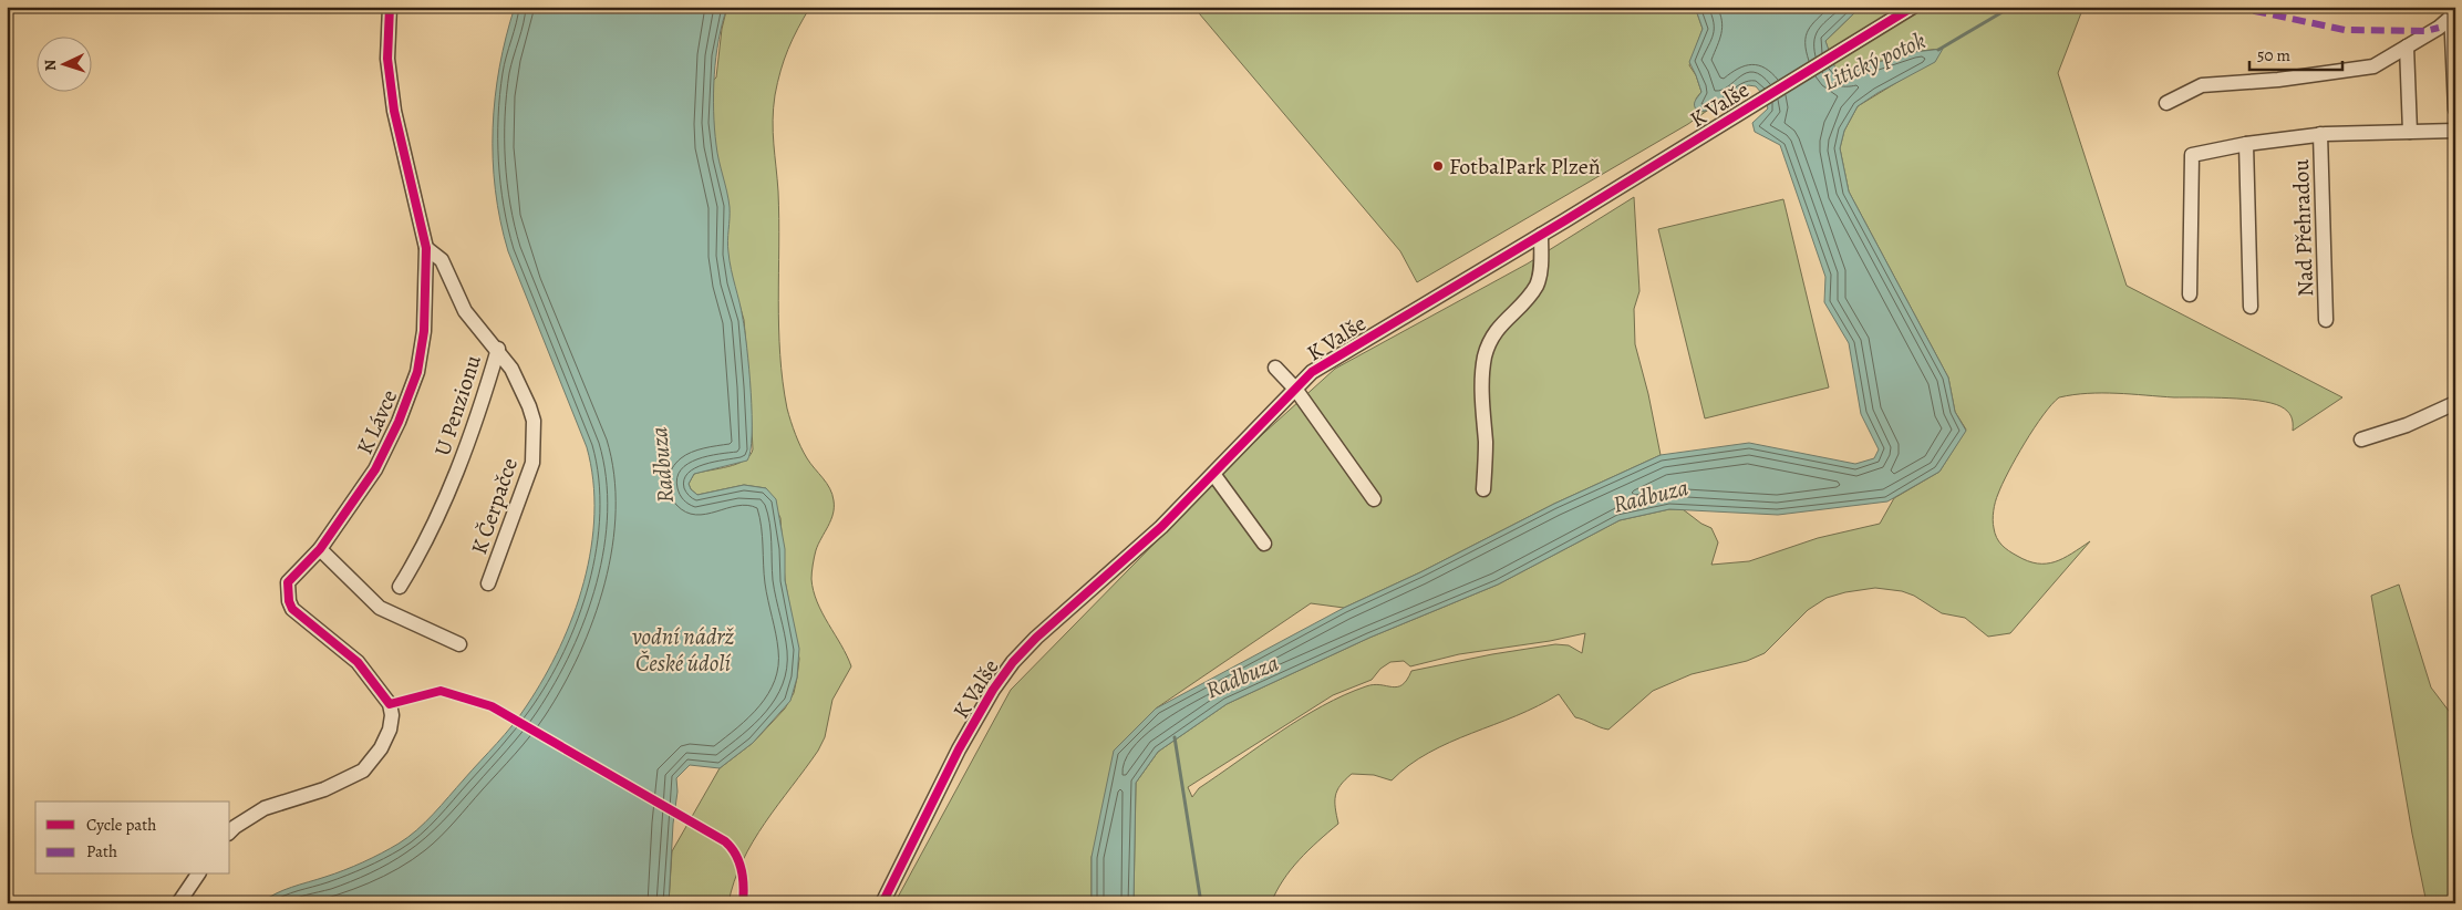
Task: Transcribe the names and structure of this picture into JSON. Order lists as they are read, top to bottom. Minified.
{"streets":{"street":["K Valše","Nad Přehradou","U Penzionu","K Lávce","K Čerpačce"]},"crossings":[["U Penzionu","K Lávce"],["U Penzionu","K Čerpačce"]],"water":["Litický potok","Radbuza","vodní nádrž České údolí"],"places":["FotbalPark Plzeň"],"legend":["Cycle path","Path"],"scale_bar":"50 m","north":"left"}
